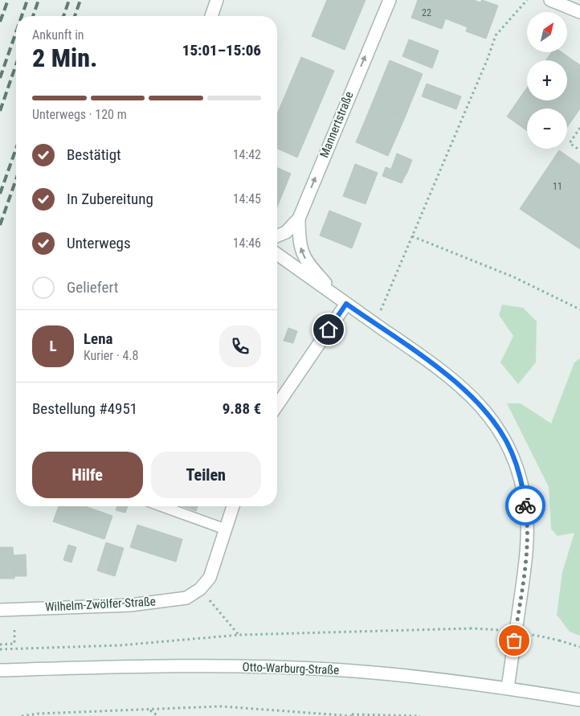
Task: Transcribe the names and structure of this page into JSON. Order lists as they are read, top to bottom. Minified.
{"streets":{"street":["Mannertstraße","Wilhelm-Zwölfer-Straße","Otto-Warburg-Straße"]},"one_way":["Mannertstraße"],"house_numbers":["22","11"],"north":"top right","page":{"map_buttons":["+","−"],"heading":["2 Min.","Ankunft in","15:01–15:06"],"panel":["Lena","Kurier · 4.8","Bestellung #4951","9.88 €"],"bar":"Unterwegs · 120 m","list":[["Bestätigt","14:42"],["In Zubereitung","14:45"],["Unterwegs","14:46"],"Geliefert"],"round":"L","buttons":["Hilfe","Teilen"]}}
